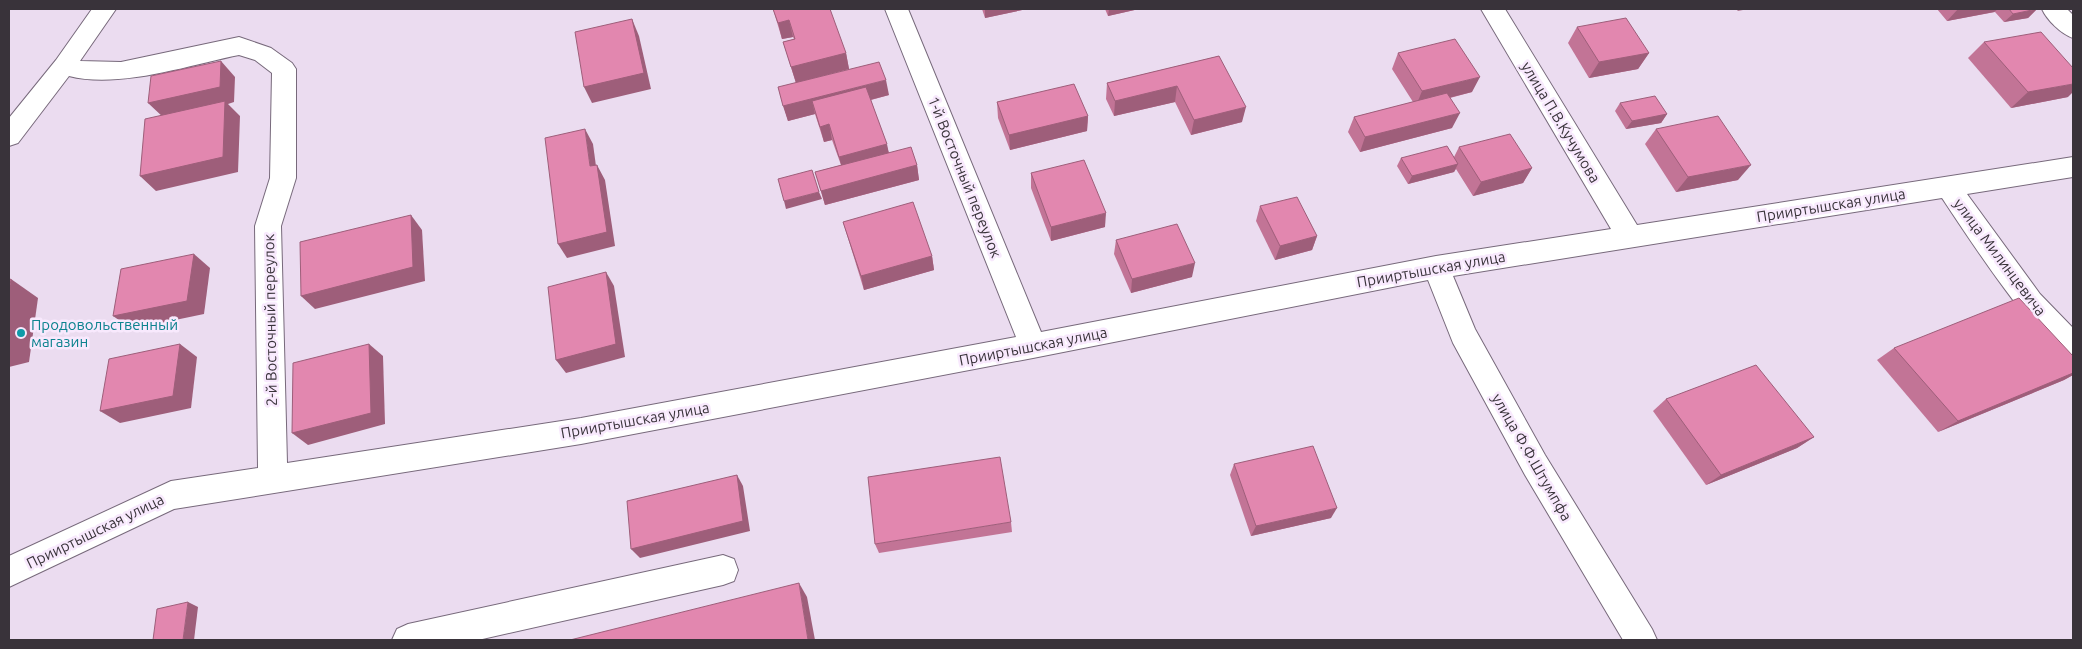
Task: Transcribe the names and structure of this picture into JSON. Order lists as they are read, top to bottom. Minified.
{"streets":{"street":["улица П.В.Кучумова","1-й Восточный переулок","Прииртышская улица","улица Милинцевича","2-й Восточный переулок","улица Ф.Ф.Штумпфа"]},"crossings":[["улица П.В.Кучумова","Прииртышская улица"],["1-й Восточный переулок","Прииртышская улица"],["Прииртышская улица","улица Милинцевича"],["Прииртышская улица","2-й Восточный переулок"],["Прииртышская улица","улица Ф.Ф.Штумпфа"]],"places":["Продовольственный магазин"]}
